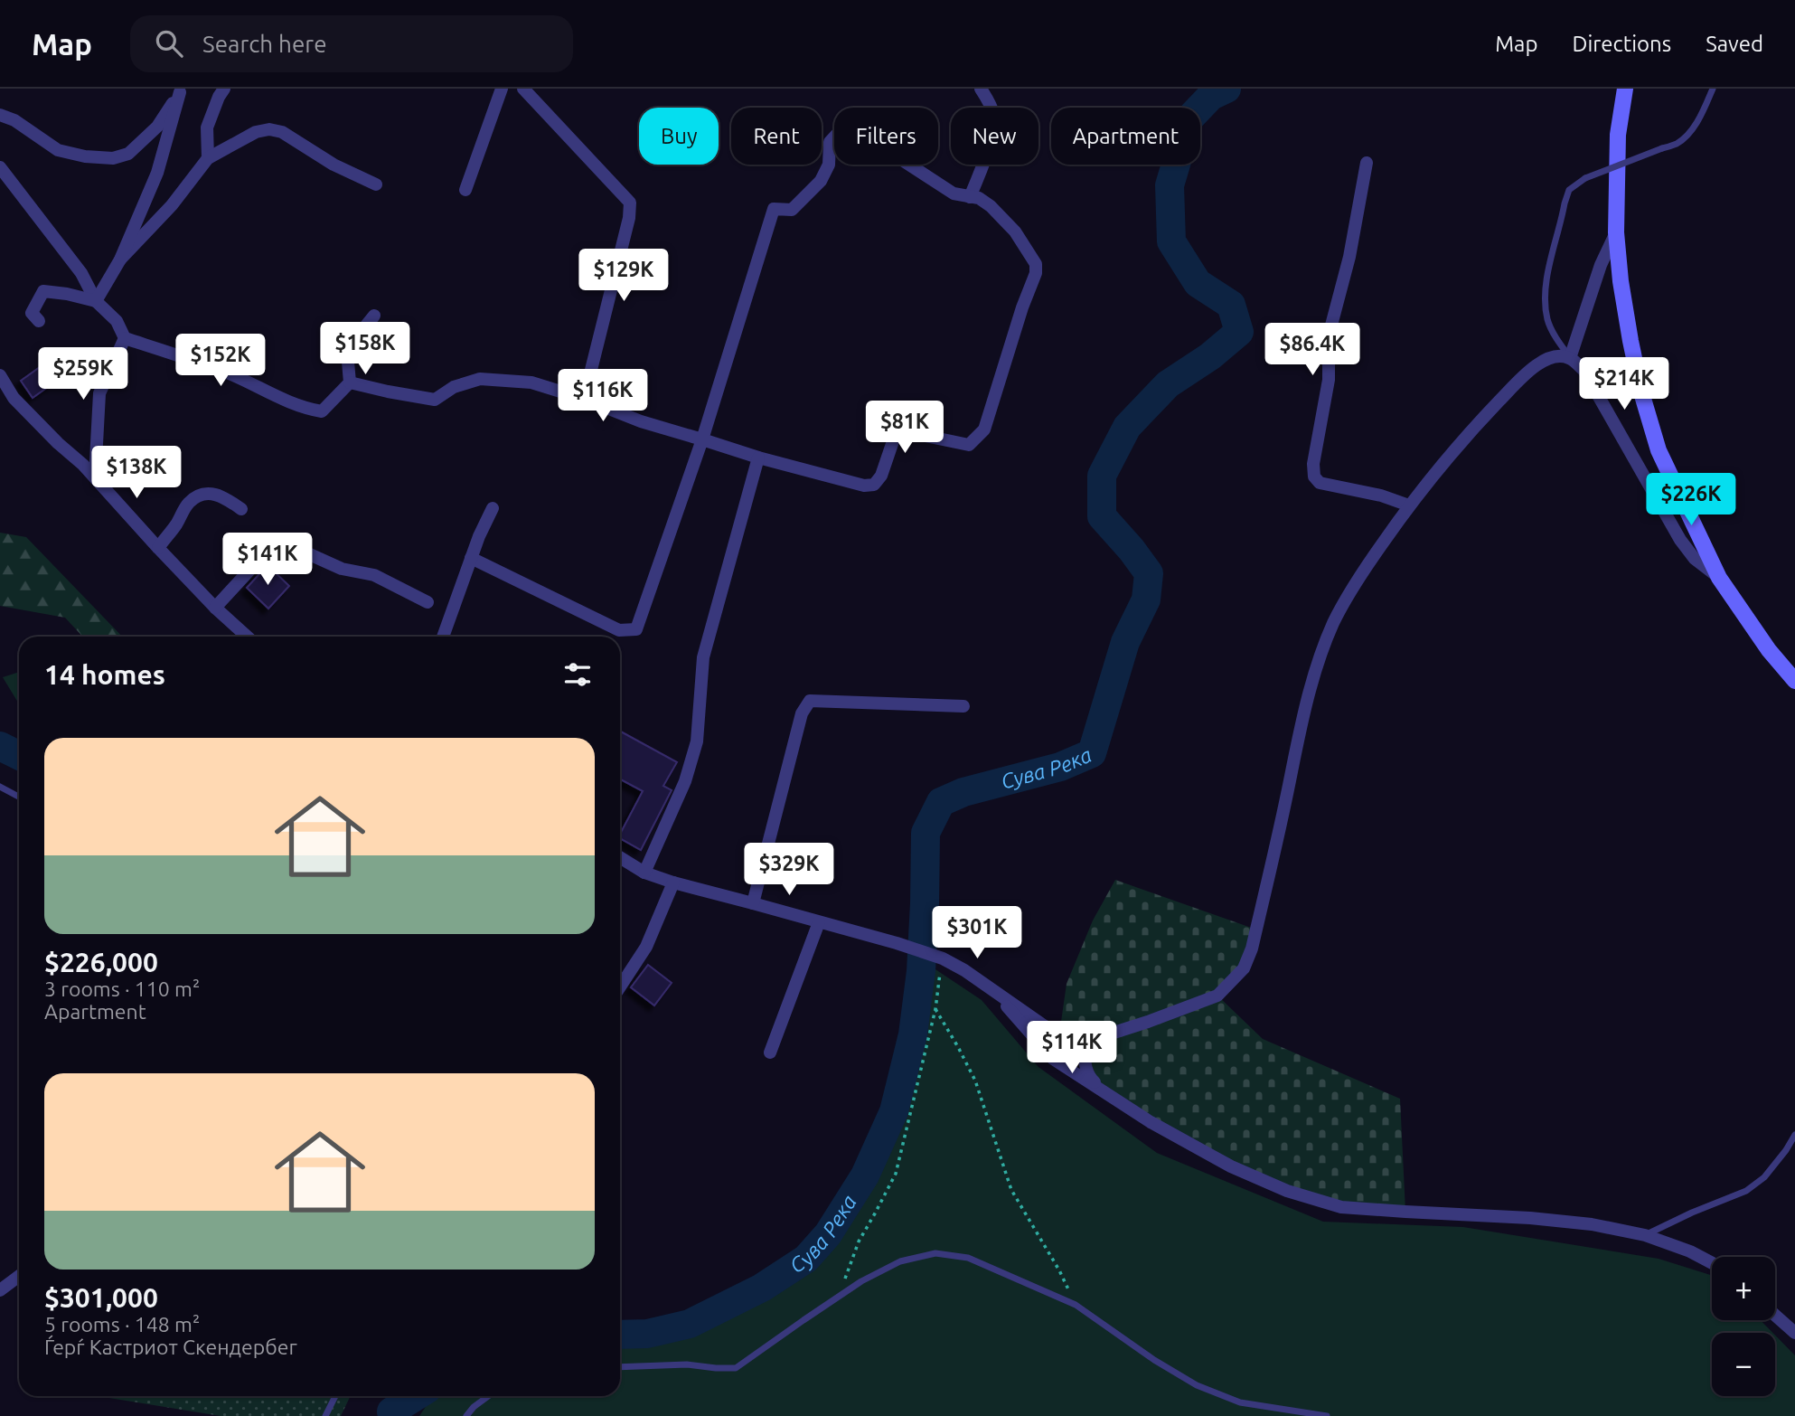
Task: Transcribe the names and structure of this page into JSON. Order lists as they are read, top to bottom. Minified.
{"water":["Сува Река"],"page":{"header":"Map","search":"Search here","nav":["Map","Directions","Saved"],"chip":["Buy","Rent","Filters","New","Apartment"],"price":["$129K","$158K","$86.4K","$152K","$259K","$214K","$116K","$81K","$138K","$226K","$141K","$329K","$301K","$114K"],"heading":"14 homes","list":[{"name":"$226,000","note":"3 rooms · 110 m² · Apartment"},{"name":"$301,000","note":"5 rooms · 148 m² · Ѓерѓ Кастриот Скендербег"}],"map_buttons":["+","−"]}}
